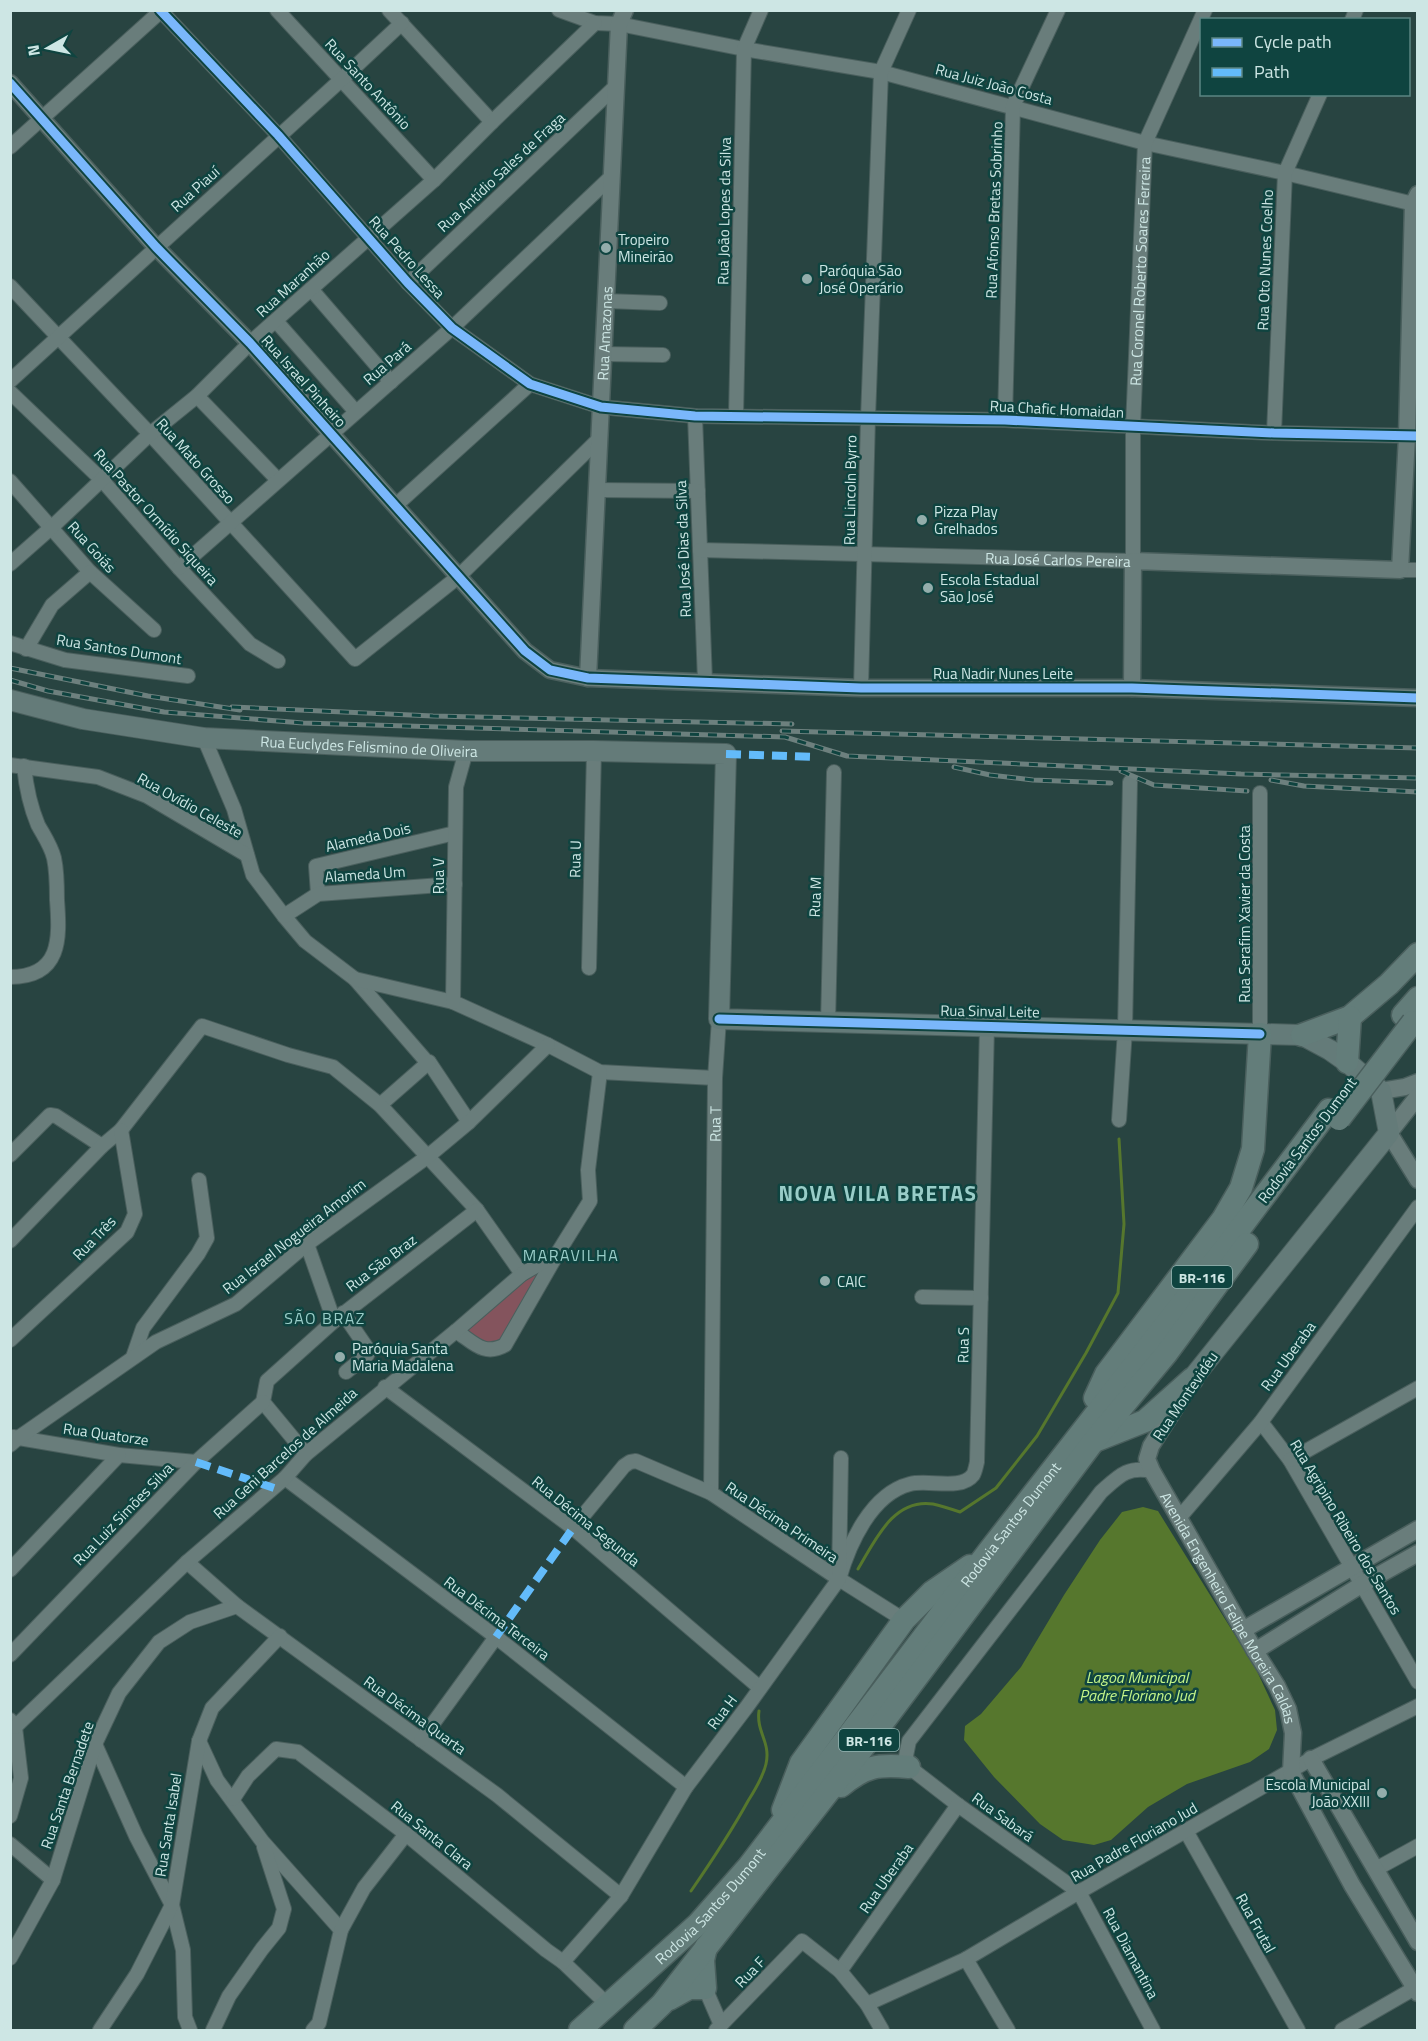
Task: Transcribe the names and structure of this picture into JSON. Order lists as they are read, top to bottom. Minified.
{"streets":{"highway":["Rodovia Santos Dumont","BR-116"],"main road":["Rua Euclydes Felismino de Oliveira","Rua Sinval Leite","Rua T","Rua Montevidéu"],"street":["Rua Santo Antônio","Rua Juiz João Costa","Rua Antídio Sales de Fraga","Rua Piauí","Rua Afonso Bretas Sobrinho","Rua João Lopes da Silva","Rua Pedro Lessa","Rua Oto Nunes Coelho","Rua Coronel Roberto Soares Ferreira","Rua Maranhão","Rua Amazonas","Rua Pará","Rua Israel Pinheiro","Rua Chafic Homaidan","Rua Mato Grosso","Rua Lincoln Byrro","Rua Pastor Ormídio Siqueira","Rua Goiás","Rua José Dias da Silva","Rua José Carlos Pereira","Rua Santos Dumont","Rua Nadir Nunes Leite","Rua Ovídio Celeste","Alameda Dois","Rua U","Alameda Um","Rua V","Rua M","Rua Serafim Xavier da Costa","Rua Israel Nogueira Amorim","Rua Três","Rua São Braz","Rua S","Rua Uberaba","Rua Quatorze","Rua Geni Barcelos de Almeida","Rua Luiz Simões Silva","Rua Décima Segunda","Rua Décima Primeira","Rua Agripino Ribeiro dos Santos","Avenida Engenheiro Felipe Moreira Caldas","Rua Décima Terceira","Rua H","Rua Décima Quarta","Rua Santa Bernadete","Rua Sabará","Rua Santa Isabel","Rua Santa Clara","Rua Padre Floriano Jud","Rua Frutal","Rua Diamantina","Rua F"]},"crossings":[["Rua Santo Antônio","Rua Piauí"],["Rua Santo Antônio","Rua Maranhão"],["Rua Juiz João Costa","Rua Afonso Bretas Sobrinho"],["Rua Juiz João Costa","Rua João Lopes da Silva"],["Rua Juiz João Costa","Rua Oto Nunes Coelho"],["Rua Juiz João Costa","Rua Coronel Roberto Soares Ferreira"],["Rua Juiz João Costa","Rua Maranhão"],["Rua Juiz João Costa","Rua Amazonas"],["Rua Juiz João Costa","Rua Lincoln Byrro"],["Rua Antídio Sales de Fraga","Rua Pedro Lessa"],["Rua Antídio Sales de Fraga","Rua Amazonas"],["Rua Piauí","Rua Pedro Lessa"],["Rua Piauí","Rua Israel Pinheiro"],["Rua Piauí","Rua Mato Grosso"],["Rua Afonso Bretas Sobrinho","Rua Chafic Homaidan"],["Rua João Lopes da Silva","Rua Chafic Homaidan"],["Rua Pedro Lessa","Rua Maranhão"],["Rua Pedro Lessa","Rua Amazonas"],["Rua Pedro Lessa","Rua Pará"],["Rua Pedro Lessa","Rua Chafic Homaidan"],["Rua Pedro Lessa","Rua José Dias da Silva"],["Rua Oto Nunes Coelho","Rua Chafic Homaidan"],["Rua Coronel Roberto Soares Ferreira","Rua Chafic Homaidan"],["Rua Coronel Roberto Soares Ferreira","Rua José Carlos Pereira"],["Rua Coronel Roberto Soares Ferreira","Rua Nadir Nunes Leite"],["Rua Maranhão","Rua Israel Pinheiro"],["Rua Maranhão","Rua Mato Grosso"],["Rua Maranhão","Rua Pastor Ormídio Siqueira"],["Rua Maranhão","Rua Goiás"],["Rua Amazonas","Rua Pará"],["Rua Amazonas","Rua Israel Pinheiro"],["Rua Amazonas","Rua Nadir Nunes Leite"],["Rua Pará","Rua Israel Pinheiro"],["Rua Pará","Rua Mato Grosso"],["Rua Pará","Rua Pastor Ormídio Siqueira"],["Rua Israel Pinheiro","Rua Mato Grosso"],["Rua Israel Pinheiro","Rua Nadir Nunes Leite"],["Rua Chafic Homaidan","Rua Lincoln Byrro"],["Rua Chafic Homaidan","Rua José Dias da Silva"],["Rua Lincoln Byrro","Rua José Carlos Pereira"],["Rua Lincoln Byrro","Rua Nadir Nunes Leite"],["Rua José Dias da Silva","Rua José Carlos Pereira"],["Rua José Dias da Silva","Rua Nadir Nunes Leite"],["Rua Euclydes Felismino de Oliveira","Rua U"],["Rua Euclydes Felismino de Oliveira","Rua V"],["Rua Euclydes Felismino de Oliveira","Rua T"],["Alameda Dois","Alameda Um"],["Alameda Dois","Rua V"],["Alameda Um","Rua V"],["Rua M","Rua Sinval Leite"],["Rua Serafim Xavier da Costa","Rua Sinval Leite"],["Rua Sinval Leite","Rua T"],["Rua Sinval Leite","Rua S"],["Rua T","Rua Décima Primeira"],["Rodovia Santos Dumont","Rua Santa Clara"],["Rua Israel Nogueira Amorim","Rua Quatorze"],["Rua São Braz","Rua Luiz Simões Silva"],["Rua S","Rua Décima Primeira"],["Rua S","Rua H"],["Rua Uberaba","Rua Agripino Ribeiro dos Santos"],["Rua Uberaba","Avenida Engenheiro Felipe Moreira Caldas"],["Rua Uberaba","Rua Sabará"],["Rua Uberaba","Rua F"],["Rua Montevidéu","Avenida Engenheiro Felipe Moreira Caldas"],["Rua Quatorze","Rua Luiz Simões Silva"],["Rua Geni Barcelos de Almeida","Rua Décima Segunda"],["Rua Geni Barcelos de Almeida","Rua Décima Terceira"],["Rua Geni Barcelos de Almeida","Rua Décima Quarta"],["Rua Décima Segunda","Rua Décima Primeira"],["Rua Décima Segunda","Rua H"],["Rua Décima Primeira","Rua H"],["Avenida Engenheiro Felipe Moreira Caldas","Rua Padre Floriano Jud"],["Rua Décima Terceira","Rua H"],["Rua H","Rua Décima Quarta"],["Rua H","Rua Santa Clara"],["Rua Décima Quarta","Rua Santa Bernadete"],["Rua Décima Quarta","Rua Santa Isabel"],["Rua Sabará","Rua Padre Floriano Jud"],["Rua Sabará","Rua Diamantina"],["Rua Padre Floriano Jud","Rua Frutal"],["Rua Padre Floriano Jud","Rua Diamantina"]],"districts":["NOVA VILA BRETAS","MARAVILHA","SÃO BRAZ"],"water":["Lagoa Municipal Padre Floriano Jud"],"places":["Tropeiro Mineirão","Paróquia São José Operário","Pizza Play Grelhados","Escola Estadual São José","CAIC","Paróquia Santa Maria Madalena","Escola Municipal João XXIII"],"legend":["Cycle path","Path"],"north":"left"}
